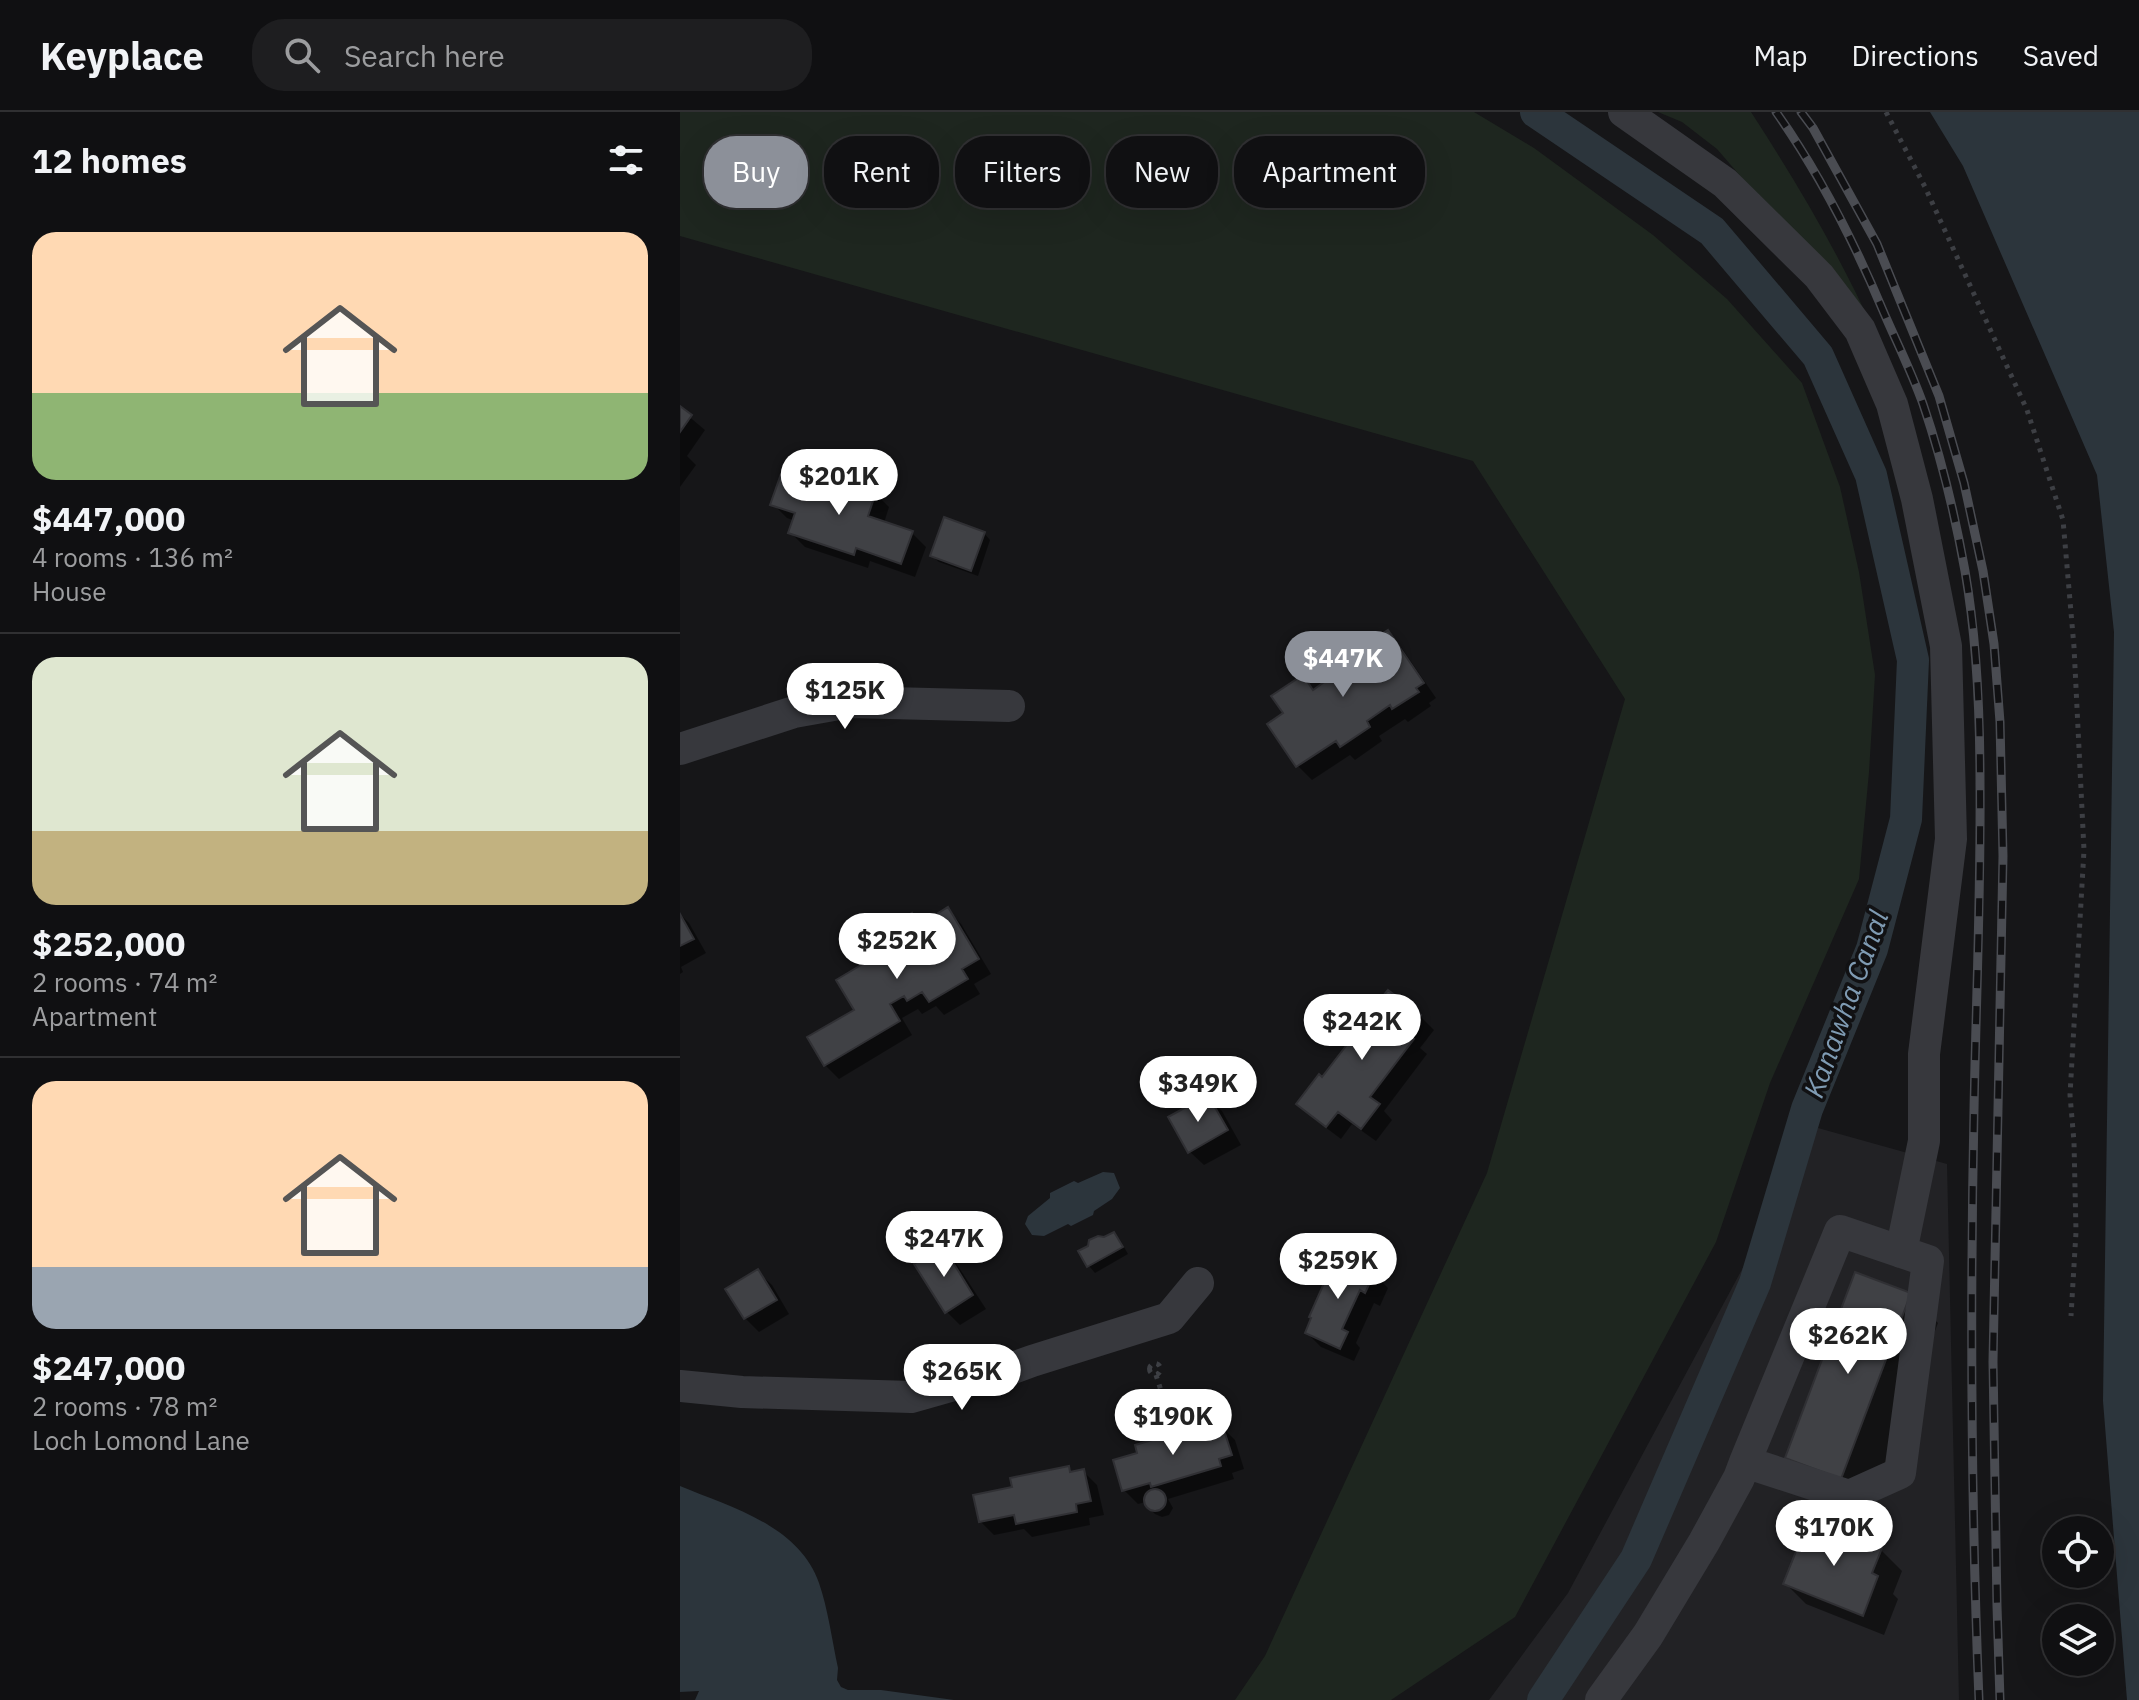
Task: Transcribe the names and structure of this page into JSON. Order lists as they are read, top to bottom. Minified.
{"water":["Kanawha Canal"],"page":{"header":"Keyplace","search":"Search here","nav":["Map","Directions","Saved"],"heading":"12 homes","chip":["Buy","Rent","Filters","New","Apartment"],"list":[{"name":"$447,000","note":"4 rooms · 136 m² · House"},{"name":"$252,000","note":"2 rooms · 74 m² · Apartment"},{"name":"$247,000","note":"2 rooms · 78 m² · Loch Lomond Lane"}],"price":["$201K","$447K","$125K","$252K","$242K","$349K","$247K","$259K","$262K","$265K","$190K","$170K"]}}
